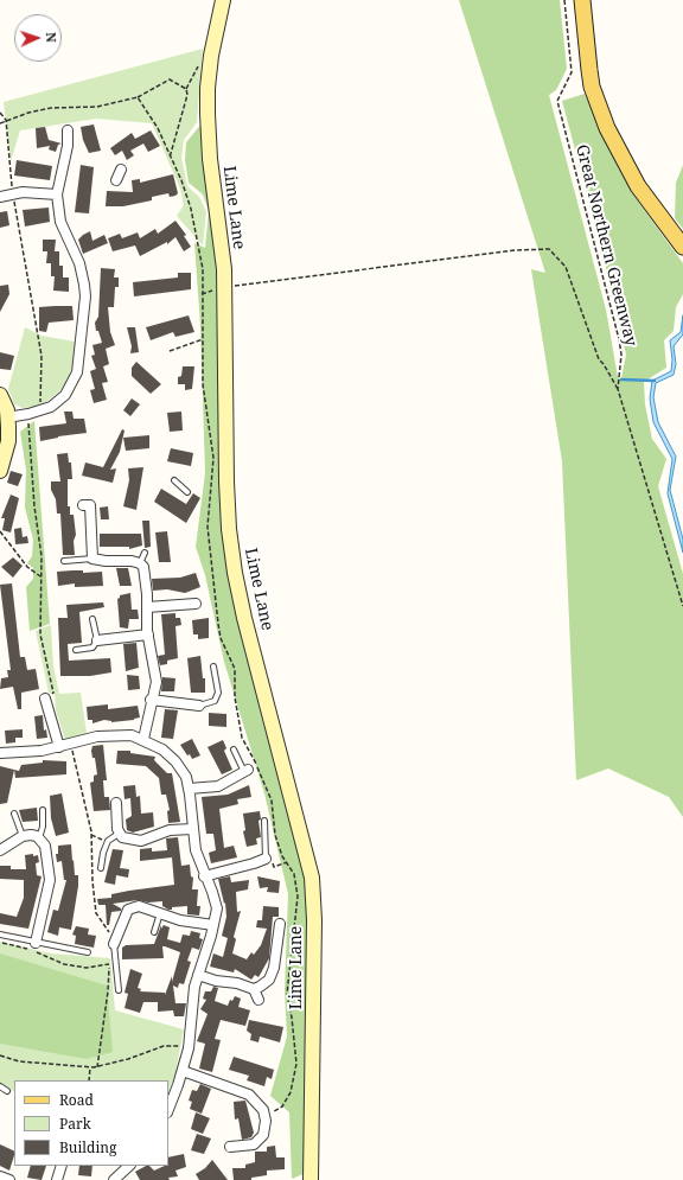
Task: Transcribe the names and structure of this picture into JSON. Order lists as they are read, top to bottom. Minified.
{"streets":{"street":["Lime Lane"],"path":["Great Northern Greenway"]},"legend":["Road","Park","Building"],"north":"right"}
